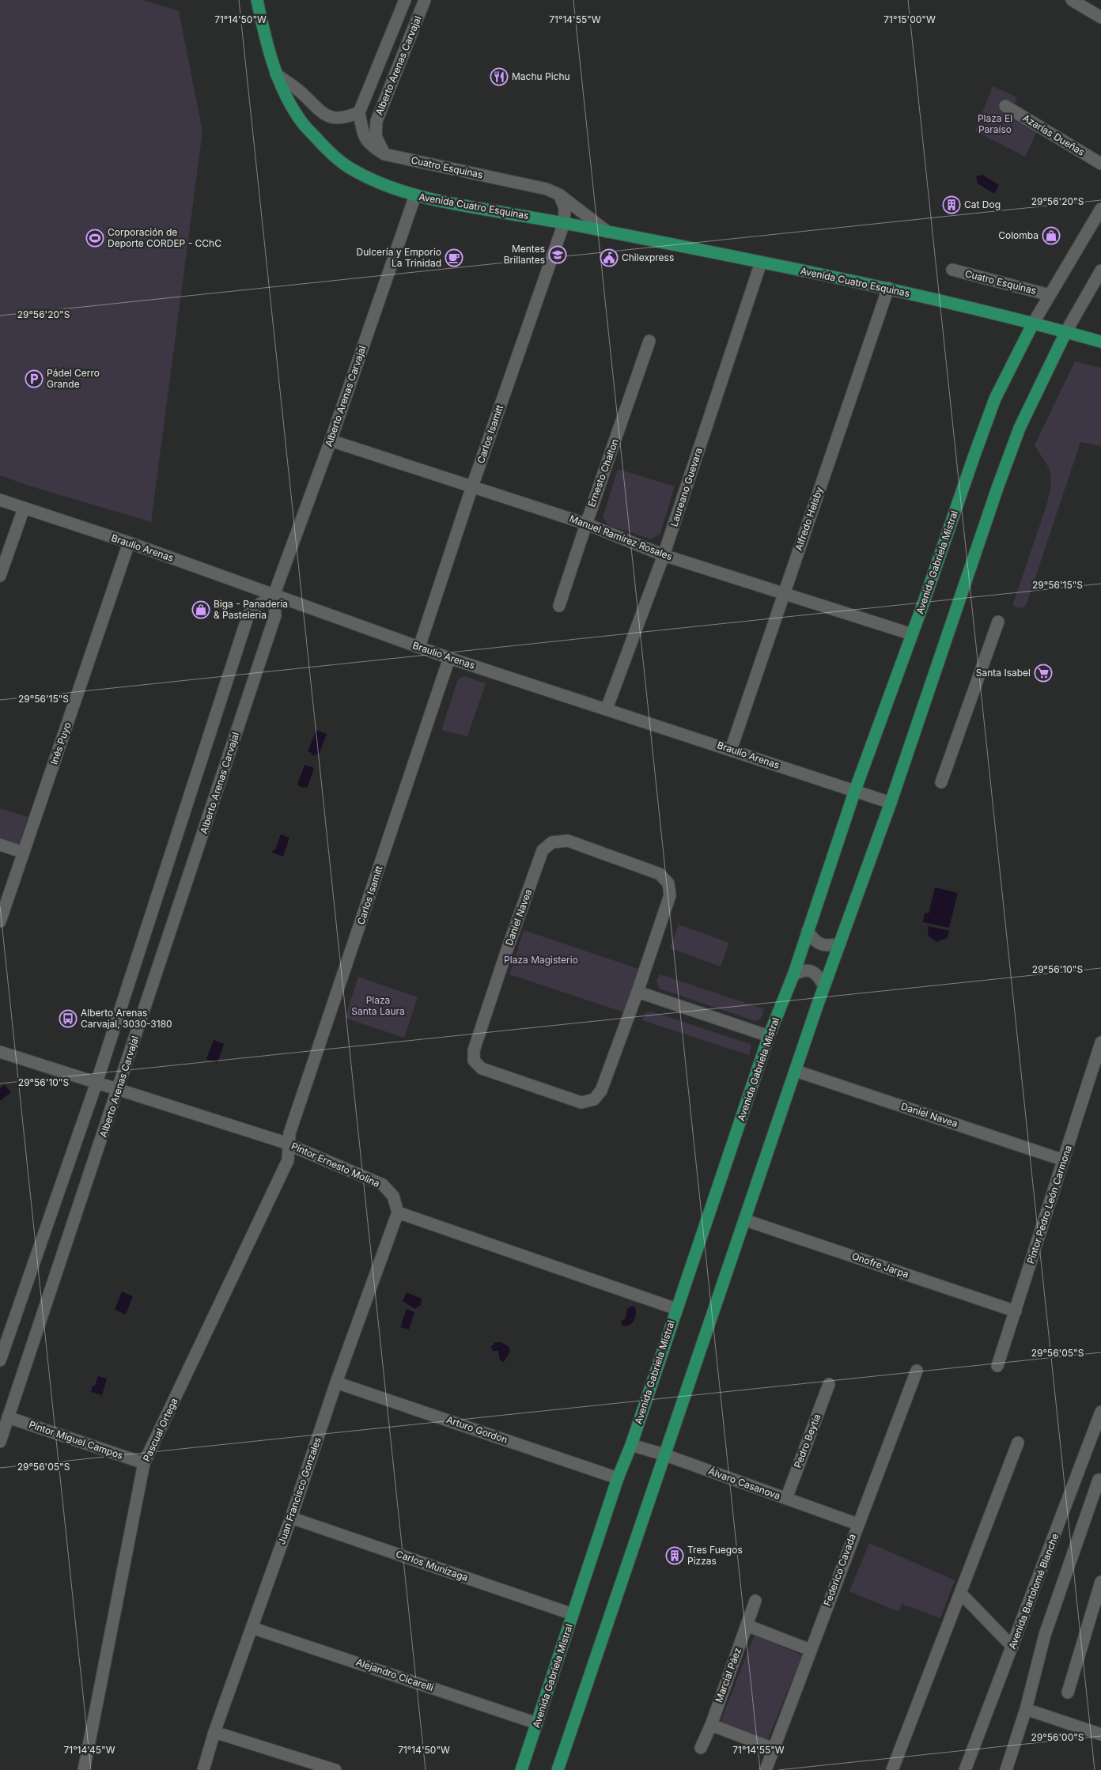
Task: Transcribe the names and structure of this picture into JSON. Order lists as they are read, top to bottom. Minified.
{"streets":{"main road":["Avenida Cuatro Esquinas","Avenida Gabriela Mistral"],"street":["Alberto Arenas Carvajal","Azarías Dueñas","Cuatro Esquinas","Carlos Isamitt","Ernesto Chalton","Laureano Guevara","Alfredo Helsby","Manuel Ramírez Rosales","Braulio Arenas","Inés Puyo","Daniel Navea","Pintor Ernesto Molina","Pintor Pedro León Carmona","Onofre Jarpa","Pascual Ortega","Arturo Gordon","Pintor Miguel Campos","Pedro Beytía","Álvaro Casanova","Juan Francisco Gonzales","Carlos Munizaga","Federico Cavada","Avenida Bartolomé Blanche","Alejandro Cicarelli","Marcial Páez"]},"crossings":[["Alberto Arenas Carvajal","Cuatro Esquinas"],["Alberto Arenas Carvajal","Avenida Cuatro Esquinas"],["Alberto Arenas Carvajal","Manuel Ramírez Rosales"],["Alberto Arenas Carvajal","Braulio Arenas"],["Alberto Arenas Carvajal","Pintor Ernesto Molina"],["Alberto Arenas Carvajal","Pintor Miguel Campos"],["Cuatro Esquinas","Avenida Cuatro Esquinas"],["Cuatro Esquinas","Avenida Gabriela Mistral"],["Avenida Cuatro Esquinas","Carlos Isamitt"],["Avenida Cuatro Esquinas","Laureano Guevara"],["Avenida Cuatro Esquinas","Alfredo Helsby"],["Avenida Cuatro Esquinas","Avenida Gabriela Mistral"],["Carlos Isamitt","Manuel Ramírez Rosales"],["Carlos Isamitt","Braulio Arenas"],["Carlos Isamitt","Pintor Ernesto Molina"],["Carlos Isamitt","Pascual Ortega"],["Ernesto Chalton","Manuel Ramírez Rosales"],["Laureano Guevara","Manuel Ramírez Rosales"],["Laureano Guevara","Braulio Arenas"],["Alfredo Helsby","Manuel Ramírez Rosales"],["Alfredo Helsby","Braulio Arenas"],["Manuel Ramírez Rosales","Avenida Gabriela Mistral"],["Braulio Arenas","Avenida Gabriela Mistral"],["Braulio Arenas","Inés Puyo"],["Avenida Gabriela Mistral","Arturo Gordon"],["Avenida Gabriela Mistral","Álvaro Casanova"],["Avenida Gabriela Mistral","Carlos Munizaga"],["Avenida Gabriela Mistral","Alejandro Cicarelli"],["Daniel Navea","Pintor Pedro León Carmona"],["Pintor Ernesto Molina","Pascual Ortega"],["Pintor Ernesto Molina","Juan Francisco Gonzales"],["Pintor Pedro León Carmona","Onofre Jarpa"],["Pascual Ortega","Pintor Miguel Campos"],["Arturo Gordon","Juan Francisco Gonzales"],["Pedro Beytía","Álvaro Casanova"],["Álvaro Casanova","Federico Cavada"],["Juan Francisco Gonzales","Carlos Munizaga"],["Juan Francisco Gonzales","Alejandro Cicarelli"]],"parks":["Plaza El Paraíso","Plaza Magisterio","Plaza Santa Laura"],"places":{"restaurant":["Machu Pichu"],"building":["Cat Dog","Tres Fuegos Pizzas"],"shop":["Colomba","Biga - Panaderia & Pasteleria"],"sports":["Corporación de Deporte CORDEP - CChC"],"school or university":["Mentes Brillantes"],"cafe":["Dulcería y Emporio La Trinidad"],"public building":["Chilexpress"],"parking":["Pádel Cerro Grande"],"supermarket":["Santa Isabel"],"bus stop":["Alberto Arenas Carvajal, 3030-3180"]},"coordinates":["71°14'50\"W","71°14'55\"W","71°15'00\"W","29°56'20\"S","29°56'15\"S","29°56'10\"S","29°56'05\"S","29°56'00\"S","71°14'45\"W"]}
